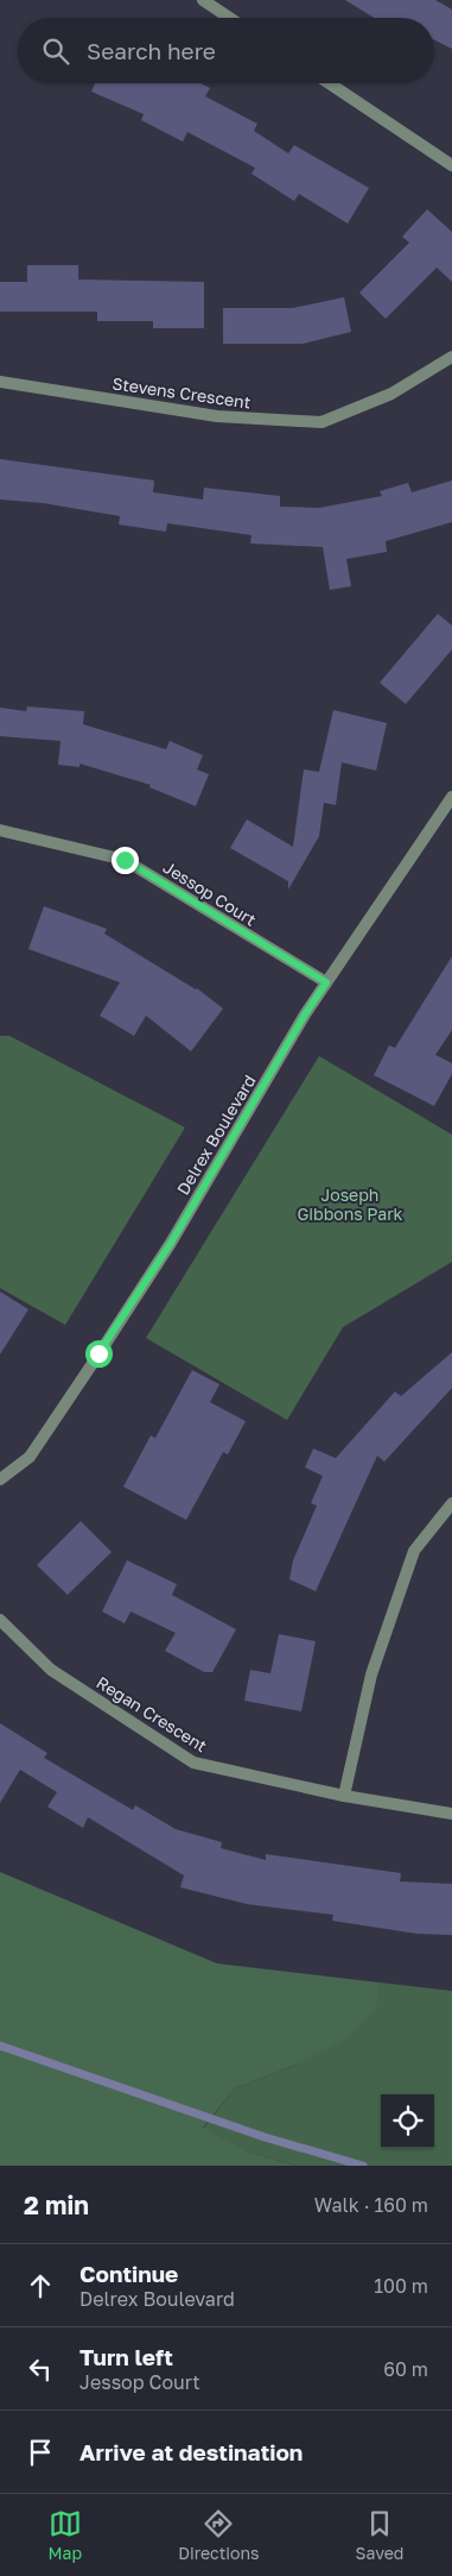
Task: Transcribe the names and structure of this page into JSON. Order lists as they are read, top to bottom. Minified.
{"streets":{"street":["Stevens Crescent","Jessop Court","Delrex Boulevard","Regan Crescent"]},"crossings":[["Jessop Court","Delrex Boulevard"]],"parks":["Joseph Gibbons Park"],"page":{"search":"Search here","heading":["2 min","Walk · 160 m"],"list":[["Continue","Delrex Boulevard","100 m"],["Turn left","Jessop Court","60 m"],"Arrive at destination"],"nav":["Map","Directions","Saved"]}}
